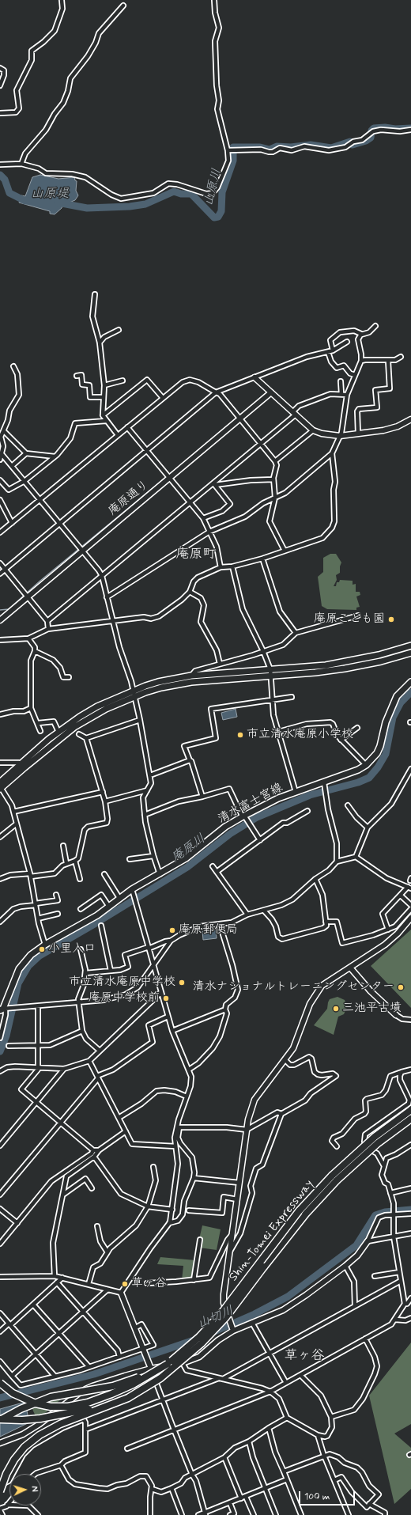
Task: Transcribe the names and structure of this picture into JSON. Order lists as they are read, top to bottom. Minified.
{"streets":{"highway":["Shin-Tomei Expressway"],"main road":["清水富士宮線"],"street":["庵原通り"]},"districts":["庵原町","草ヶ谷"],"water":["山原川","山原堤","庵原川","山切川"],"places":["庵原こども園","市立清水庵原小学校","庵原郵便局","小里入口","市立清水庵原中学校","清水ナショナルトレーニングセンター","庵原中学校前","三池平古墳","草ヶ谷"],"scale_bar":"100 m","north":"right"}
